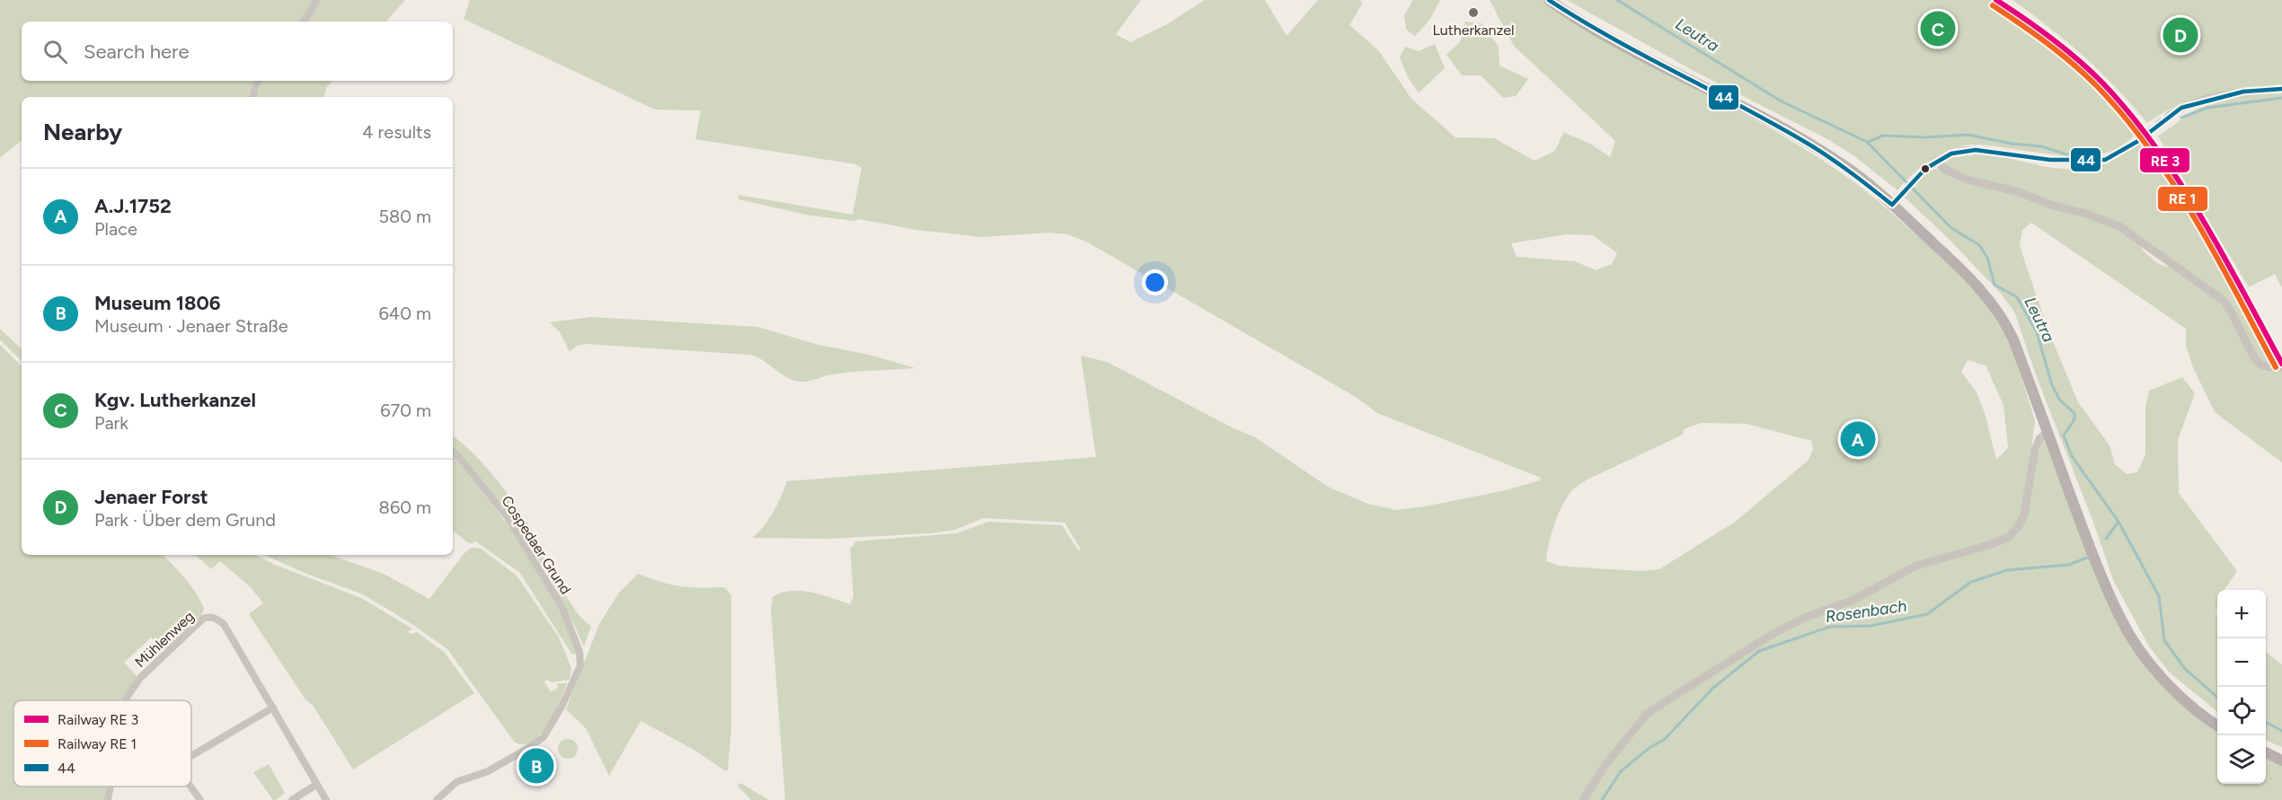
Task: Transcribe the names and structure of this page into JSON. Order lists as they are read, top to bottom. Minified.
{"streets":{"street":["Cospedaer Grund","Mühlenweg"]},"water":["Leutra","Rosenbach"],"places":["Lutherkanzel"],"lines":["transit line 44"],"legend":["Railway RE 3","Railway RE 1","44"],"page":{"pins":["C","D","A","B"],"search":"Search here","heading":["Nearby","4 results"],"list":[{"mark":"A","name":"A.J.1752","note":"Place","value":"580 m"},{"mark":"B","name":"Museum 1806","note":"Museum · Jenaer Straße","value":"640 m"},{"mark":"C","name":"Kgv. Lutherkanzel","note":"Park","value":"670 m"},{"mark":"D","name":"Jenaer Forst","note":"Park · Über dem Grund","value":"860 m"}],"map_buttons":["+","−"]}}
